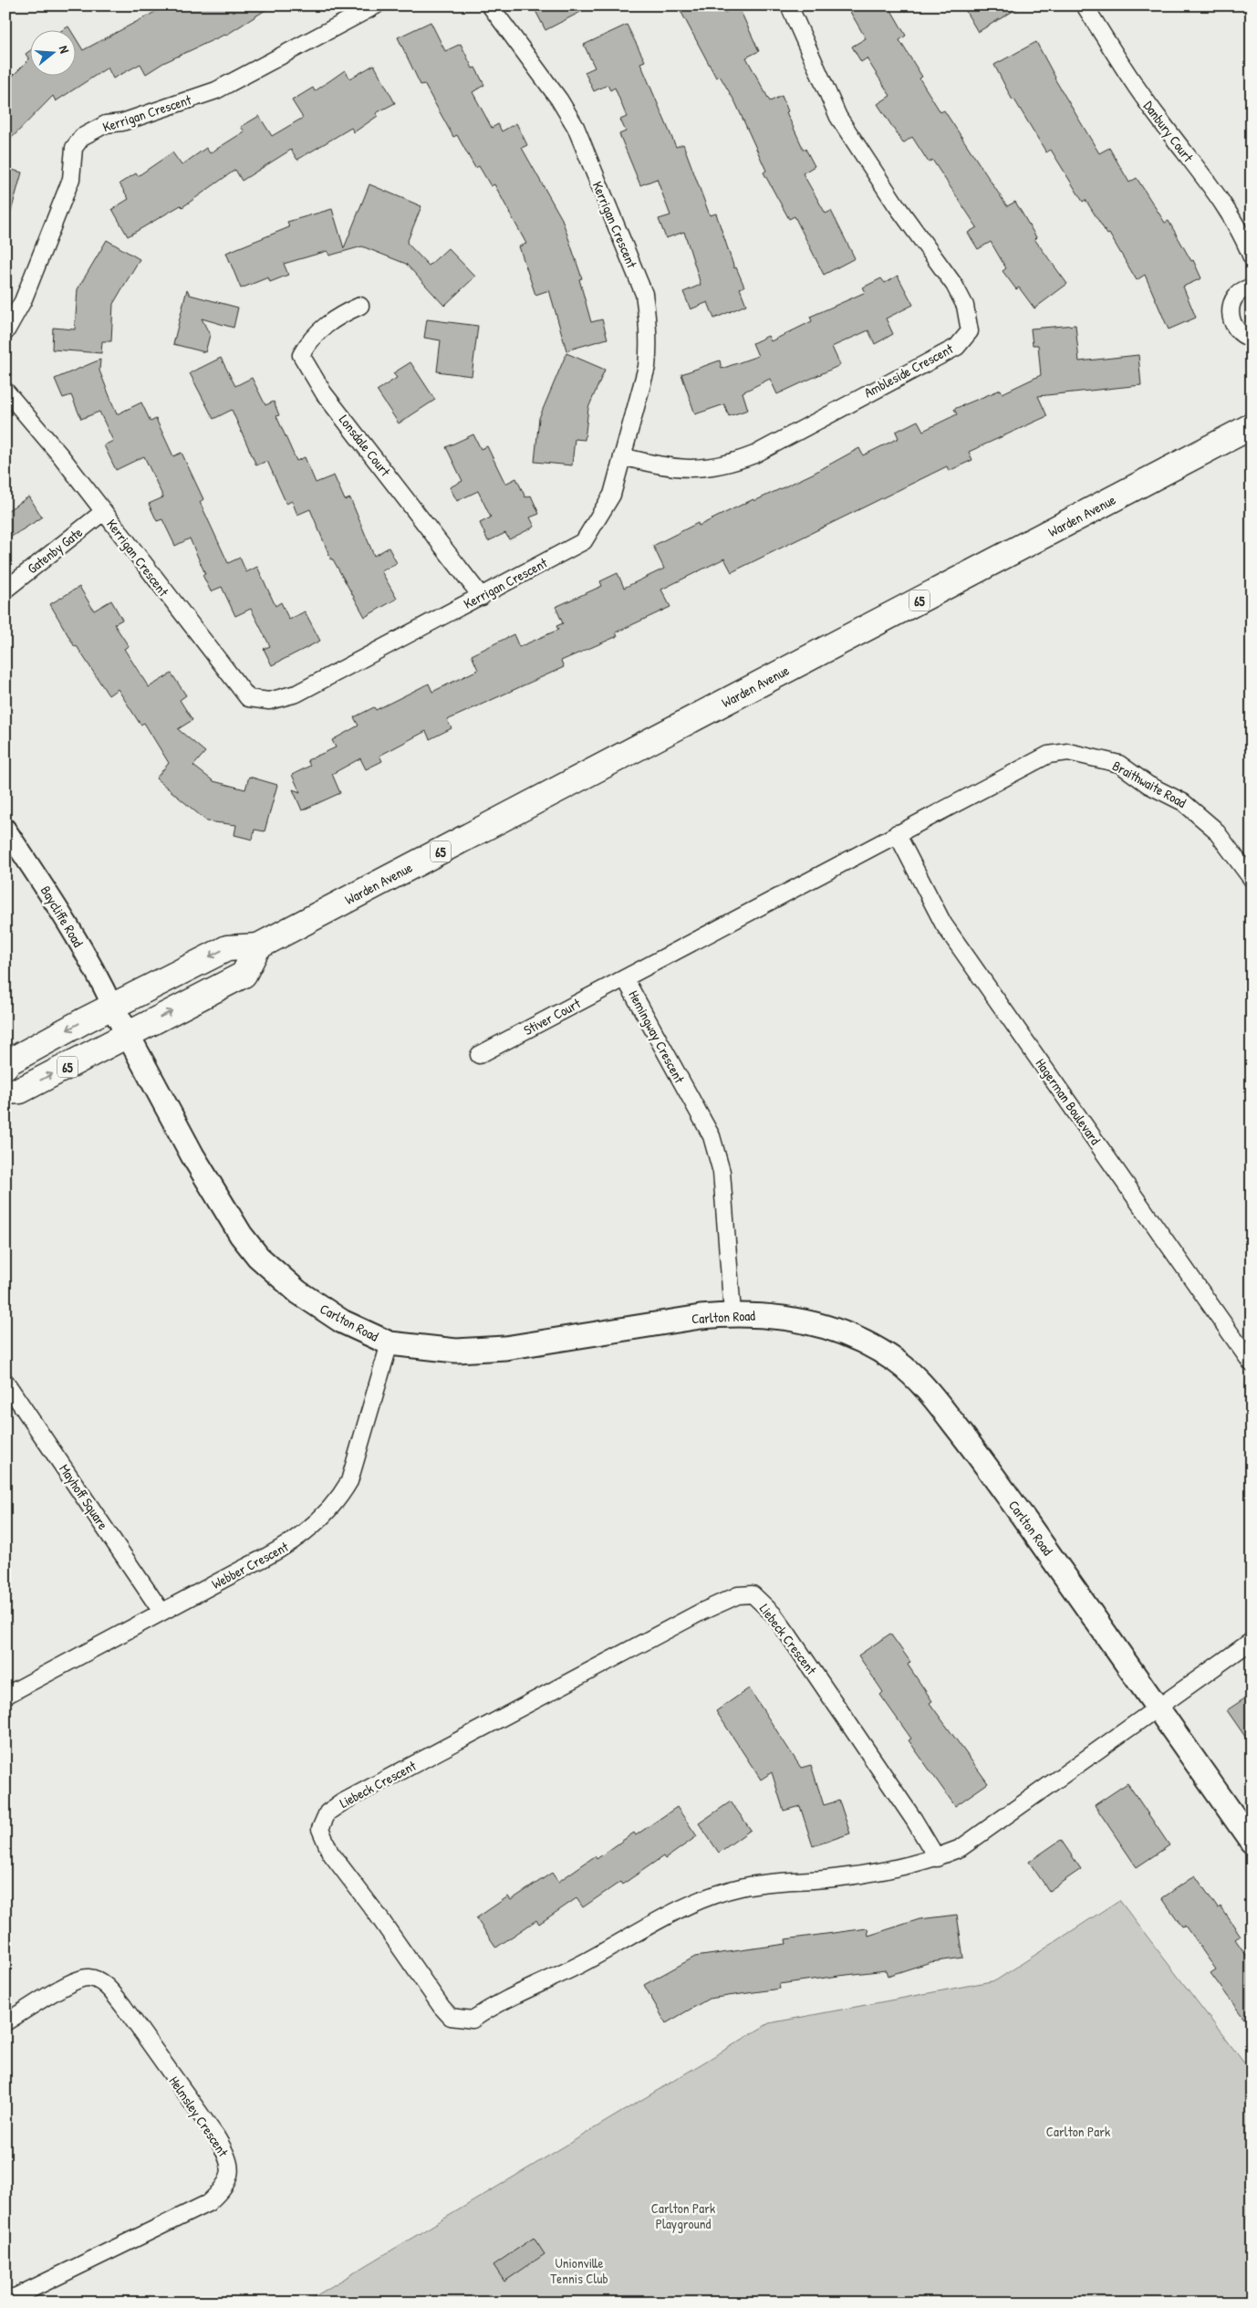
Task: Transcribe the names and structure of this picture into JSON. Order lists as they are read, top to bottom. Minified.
{"streets":{"main road":["Warden Avenue","65","Carlton Road"],"street":["Kerrigan Crescent","Danbury Court","Ambleside Crescent","Lonsdale Court","Gatenby Gate","Braithwaite Road","Baycliffe Road","Stiver Court","Hemingway Crescent","Hagerman Boulevard","Mayhoff Square","Webber Crescent","Liebeck Crescent","Helmsley Crescent"]},"crossings":[["Kerrigan Crescent","Ambleside Crescent"],["Kerrigan Crescent","Lonsdale Court"],["Kerrigan Crescent","Gatenby Gate"],["Warden Avenue","65"],["Warden Avenue","Baycliffe Road"],["Warden Avenue","Carlton Road"],["65","Carlton Road"],["Braithwaite Road","Hemingway Crescent"],["Braithwaite Road","Hagerman Boulevard"],["Baycliffe Road","Carlton Road"],["Stiver Court","Hemingway Crescent"],["Hemingway Crescent","Hagerman Boulevard"],["Hemingway Crescent","Carlton Road"],["Carlton Road","Webber Crescent"],["Carlton Road","Liebeck Crescent"],["Mayhoff Square","Webber Crescent"]],"parks":["Carlton Park","Carlton Park Playground","Unionville Tennis Club"],"north":"right"}
